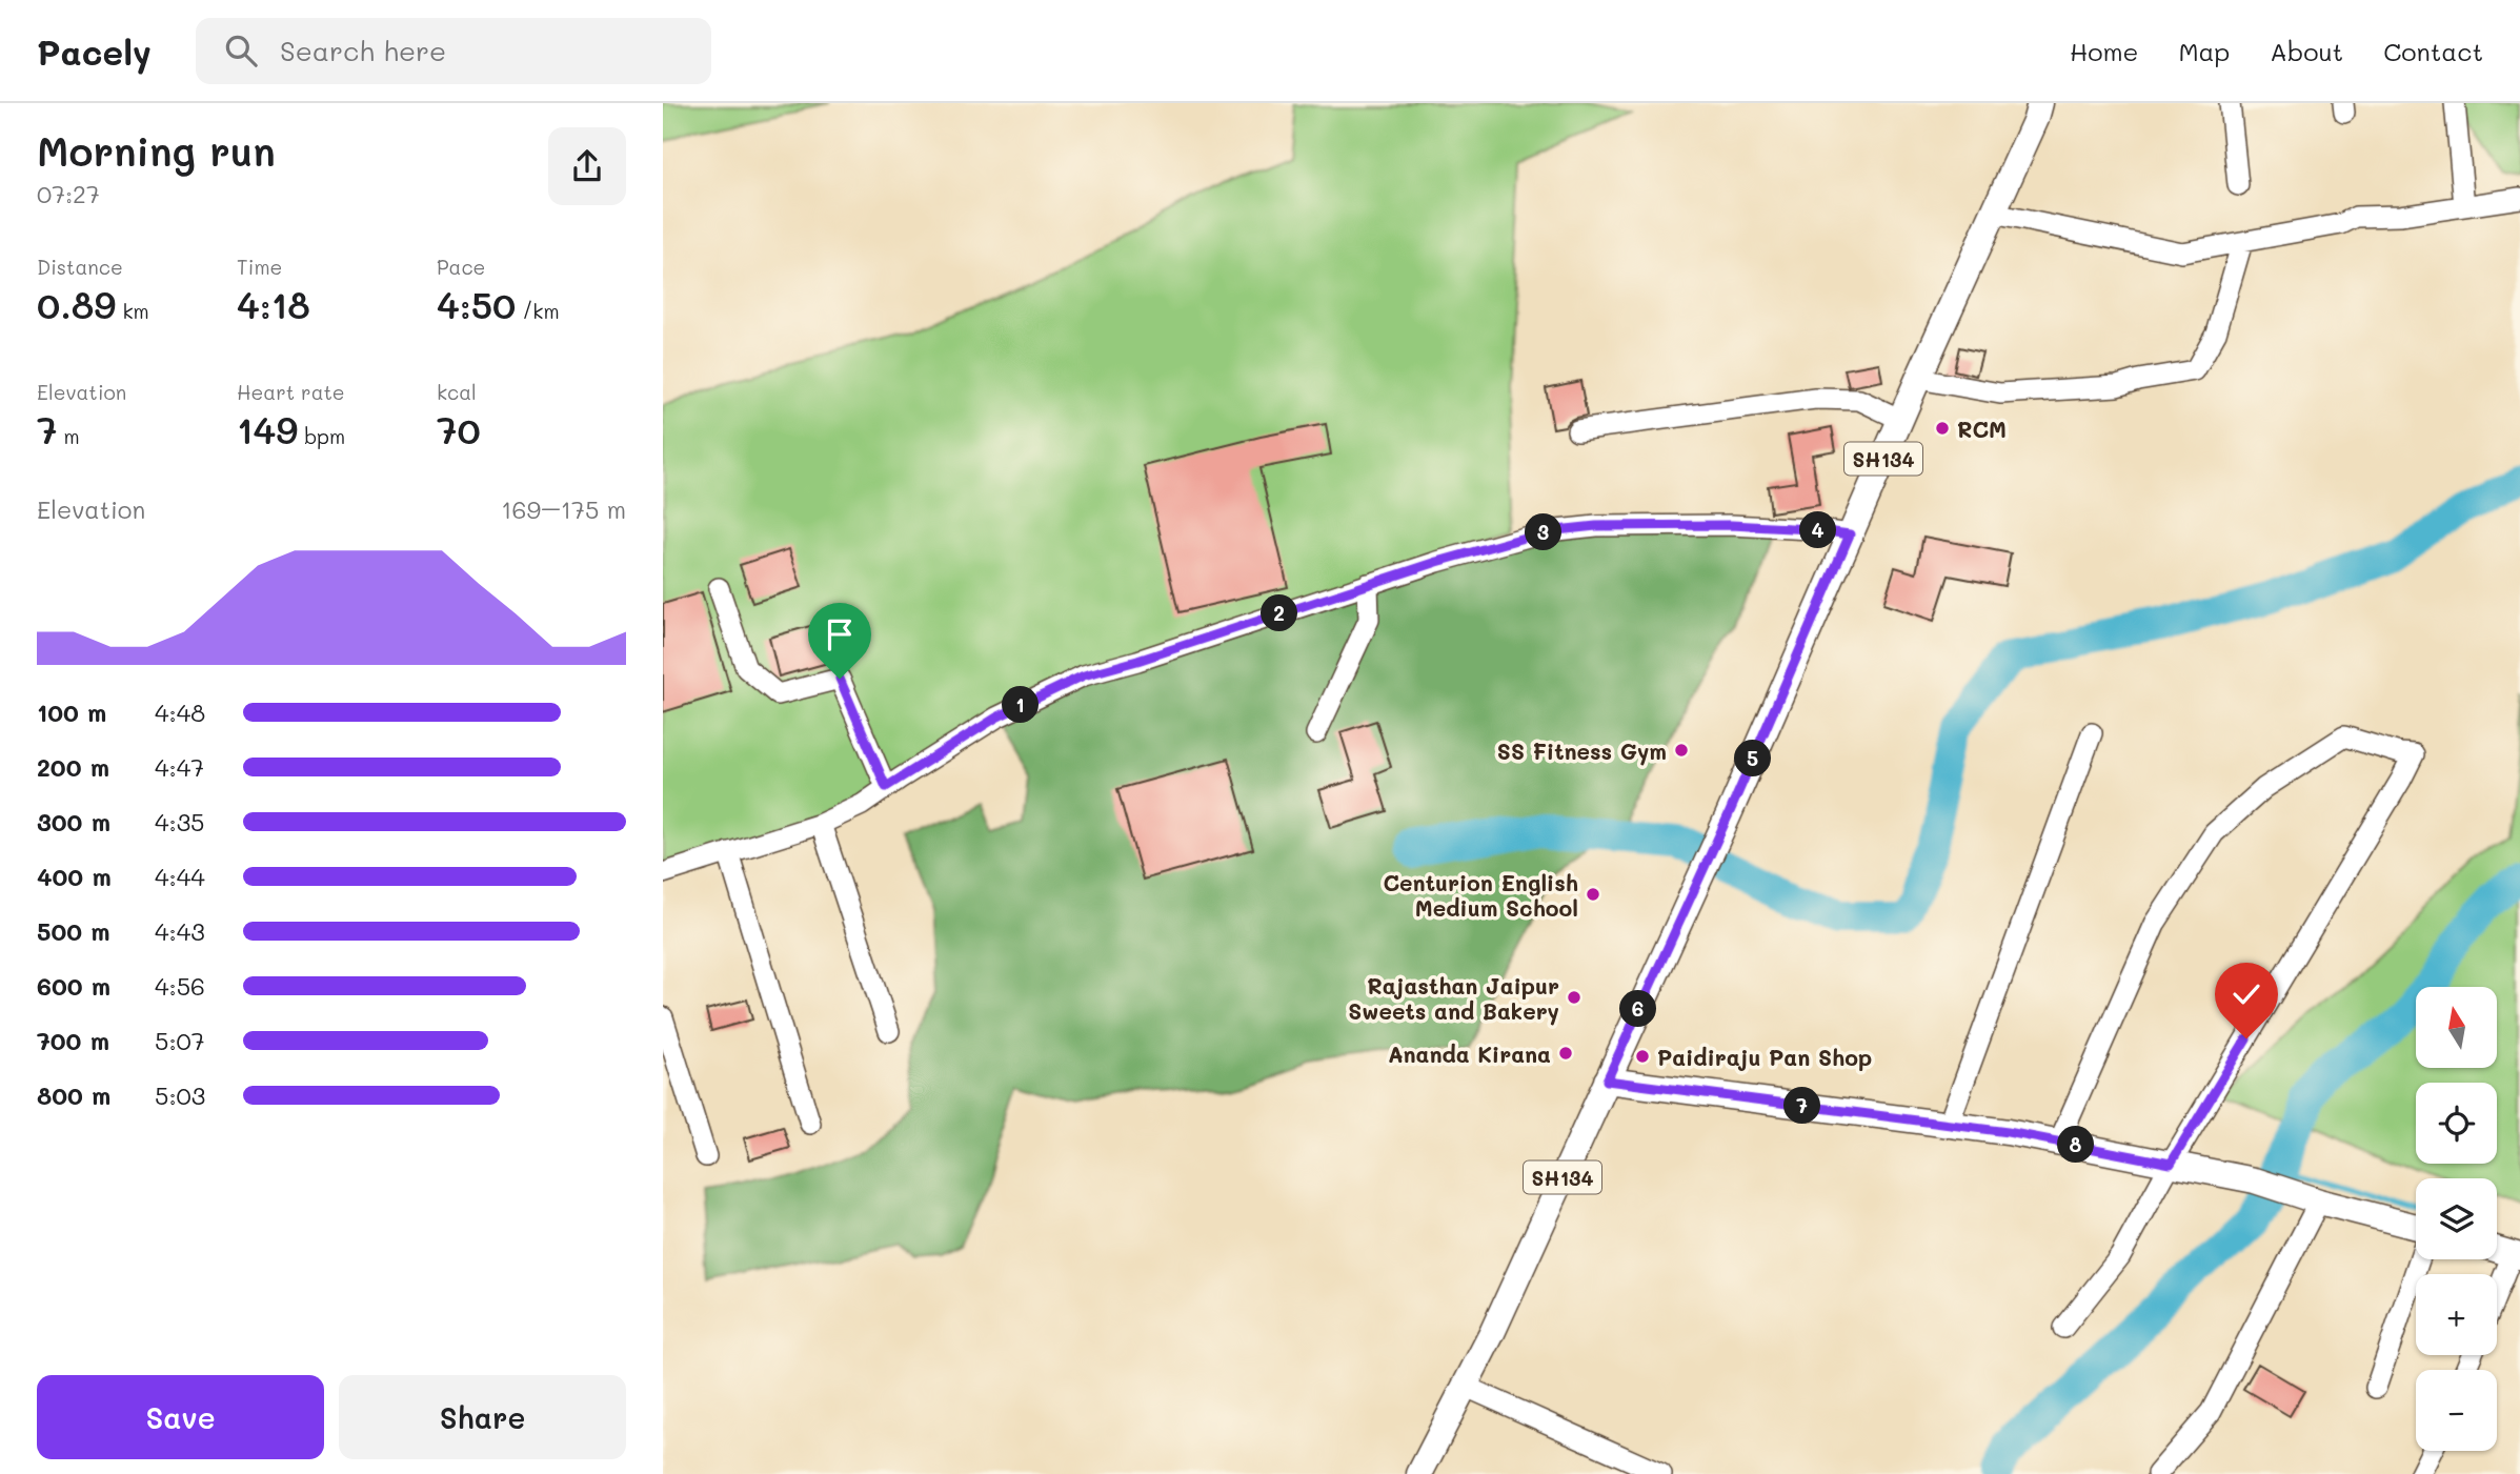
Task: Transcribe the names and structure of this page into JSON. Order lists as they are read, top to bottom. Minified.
{"streets":{"main road":["SH134"]},"places":["RCM","SS Fitness Gym","Centurion English Medium School","Rajasthan Jaipur Sweets and Bakery","Ananda Kirana","Paidiraju Pan Shop"],"north":"top","page":{"header":"Pacely","search":"Search here","nav":["Home","Map","About","Contact"],"heading":["Morning run","07:27"],"stats":[["Distance","0.89 km"],["Time","4:18"],["Pace","4:50 /km"],["Elevation","7 m"],["Heart rate","149 bpm"],["kcal","70"]],"chart":["Elevation","169–175 m"],"pins":["4","3","2","1","5","6","7","8"],"list":[{"name":"100 m","note":"4:48"},{"name":"200 m","note":"4:47"},{"name":"300 m","note":"4:35"},{"name":"400 m","note":"4:44"},{"name":"500 m","note":"4:43"},{"name":"600 m","note":"4:56"},{"name":"700 m","note":"5:07"},{"name":"800 m","note":"5:03"}],"map_buttons":["+","−"],"buttons":["Save","Share"]}}
